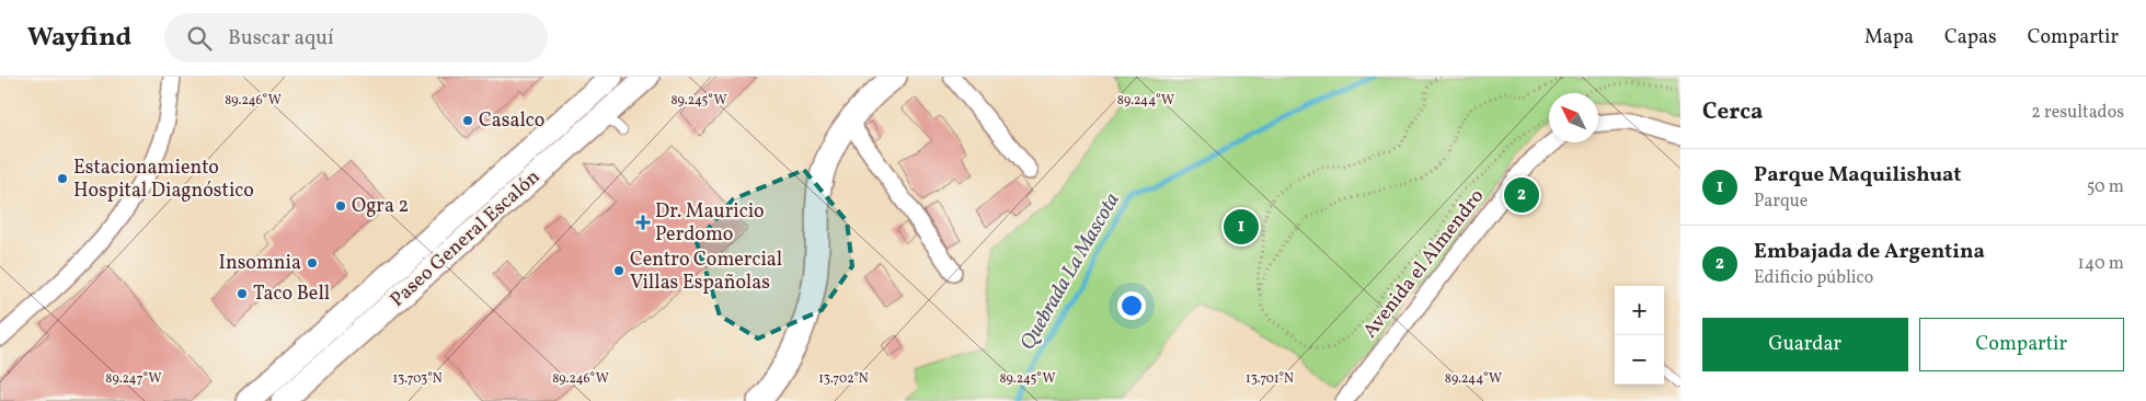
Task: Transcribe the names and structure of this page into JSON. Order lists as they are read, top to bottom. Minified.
{"streets":{"main road":["Paseo General Escalón"],"street":["Avenida el Almendro"]},"water":["Quebrada La Mascota"],"places":{"other":["Casalco","Estacionamiento Hospital Diagnóstico","Ogra 2","Insomnia","Centro Comercial Villas Españolas","Taco Bell"],"health":["Dr. Mauricio Perdomo"]},"north":"top left","page":{"header":"Wayfind","search":"Buscar aquí","nav":["Mapa","Capas","Compartir"],"heading":["Cerca","2 resultados"],"list":[{"mark":"1","name":"Parque Maquilishuat","note":"Parque","value":"50 m"},{"mark":"2","name":"Embajada de Argentina","note":"Edificio público","value":"140 m"}],"pins":["2","1"],"map_buttons":["+","−"],"buttons":["Guardar","Compartir"]},"coordinates":["89.246°W","89.245°W","89.244°W","13.703°N","13.702°N","13.701°N","89.247°W"]}
